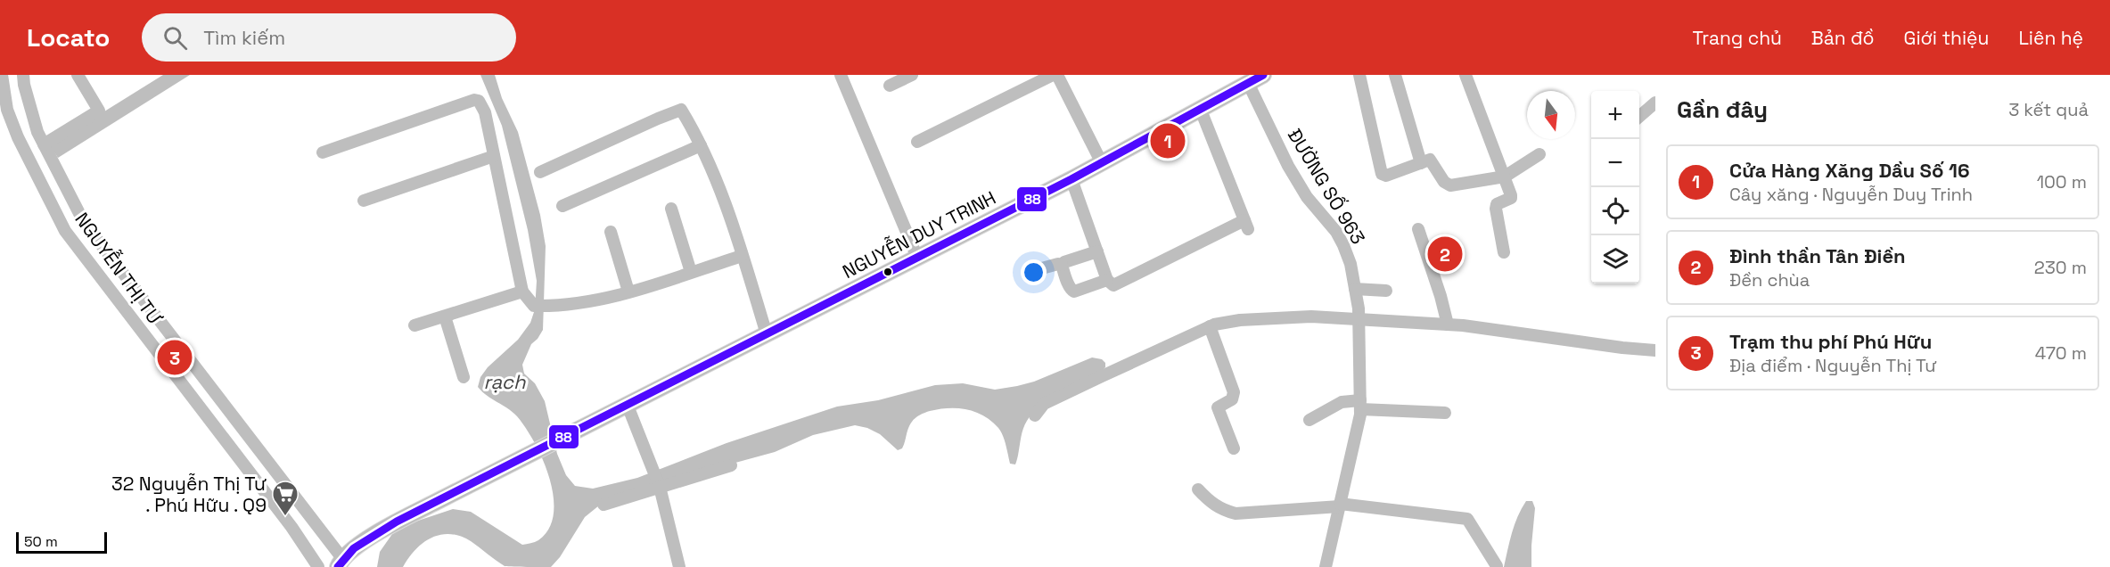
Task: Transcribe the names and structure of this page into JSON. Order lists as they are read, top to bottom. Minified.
{"streets":{"main road":["NGUYỄN DUY TRINH"],"street":["ĐƯỜNG SỐ 963","NGUYỄN THỊ TƯ"]},"crossings":[["ĐƯỜNG SỐ 963","NGUYỄN DUY TRINH"],["NGUYỄN DUY TRINH","NGUYỄN THỊ TƯ"]],"water":["rạch"],"places":{"supermarket":["32 Nguyễn Thị Tư . Phú Hữu . Q9"]},"lines":["transit line 88"],"scale_bar":"50 m","north":"bottom","page":{"header":"Locato","search":"Tìm kiếm","nav":["Trang chủ","Bản đồ","Giới thiệu","Liên hệ"],"heading":["Gần đây","3 kết quả"],"map_buttons":["+","−"],"pins":["1","2","3"],"list":[{"mark":"1","name":"Cửa Hàng Xăng Dầu Số 16","note":"Cây xăng · Nguyễn Duy Trinh","value":"100 m"},{"mark":"2","name":"Đình thần Tân Điền","note":"Đền chùa","value":"230 m"},{"mark":"3","name":"Trạm thu phí Phú Hữu","note":"Địa điểm · Nguyễn Thị Tư","value":"470 m"}],"scale":"50 m"}}
